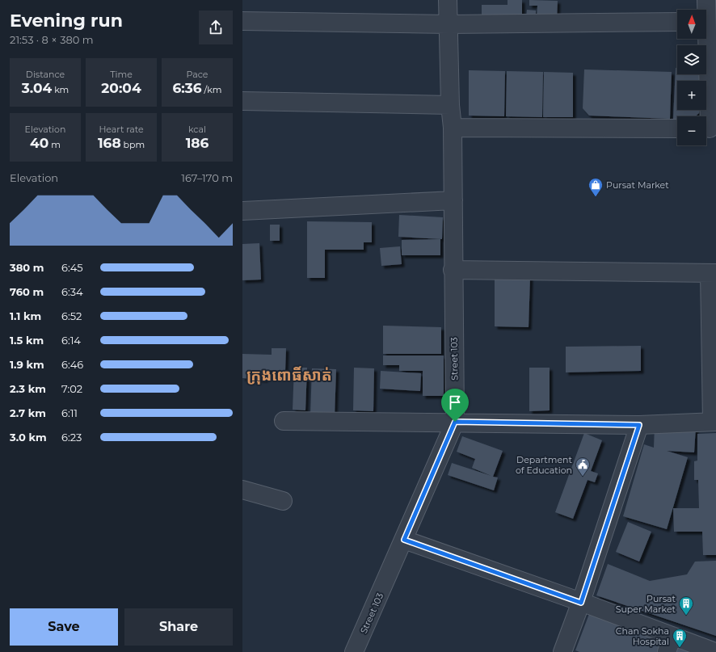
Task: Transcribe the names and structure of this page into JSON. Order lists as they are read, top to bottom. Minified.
{"streets":{"street":["Street 103"]},"districts":["ក្រុងពោធិ៍សាត់"],"places":{"shop":["Pursat Market"],"public building":["Department of Education"],"building":["Pursat Super Market","Chan Sokha Hospital"]},"north":"top","page":{"heading":["Evening run","21:53 · 8 × 380 m"],"map_buttons":["+","−"],"stats":[["Distance","3.04 km"],["Time","20:04"],["Pace","6:36 /km"],["Elevation","40 m"],["Heart rate","168 bpm"],["kcal","186"]],"chart":["Elevation","167–170 m"],"list":[{"name":"380 m","note":"6:45"},{"name":"760 m","note":"6:34"},{"name":"1.1 km","note":"6:52"},{"name":"1.5 km","note":"6:14"},{"name":"1.9 km","note":"6:46"},{"name":"2.3 km","note":"7:02"},{"name":"2.7 km","note":"6:11"},{"name":"3.0 km","note":"6:23"}],"buttons":["Save","Share"]}}
